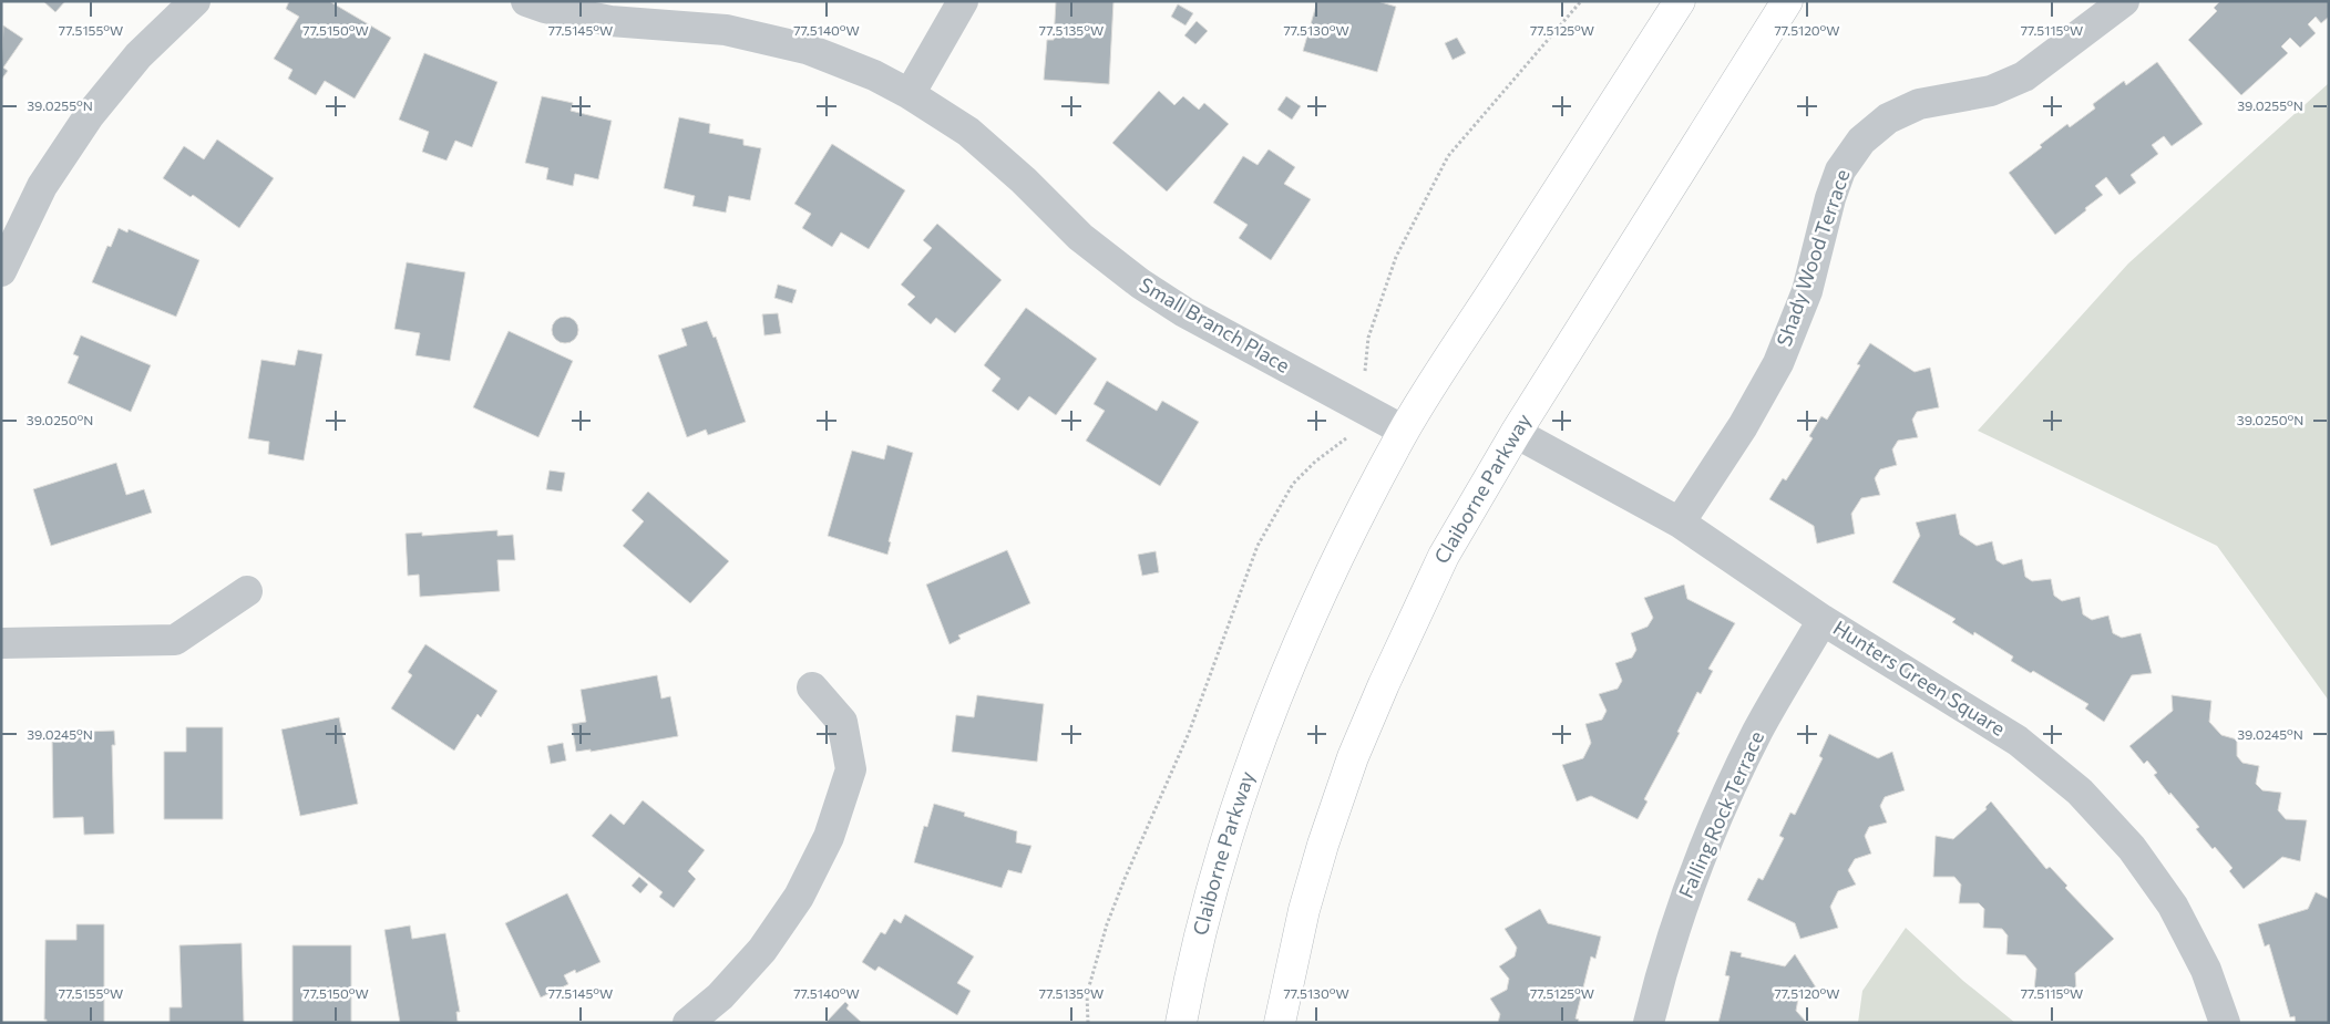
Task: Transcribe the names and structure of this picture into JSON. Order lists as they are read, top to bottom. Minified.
{"streets":{"main road":["Claiborne Parkway"],"street":["Shady Wood Terrace","Small Branch Place","Hunters Green Square","Falling Rock Terrace"]},"crossings":[["Shady Wood Terrace","Hunters Green Square"],["Small Branch Place","Claiborne Parkway"],["Claiborne Parkway","Hunters Green Square"],["Hunters Green Square","Falling Rock Terrace"]],"coordinates":["77.5155°W","77.5150°W","77.5145°W","77.5140°W","77.5135°W","77.5130°W","77.5125°W","77.5120°W","77.5115°W","39.0255°N","39.0250°N","39.0245°N"]}
